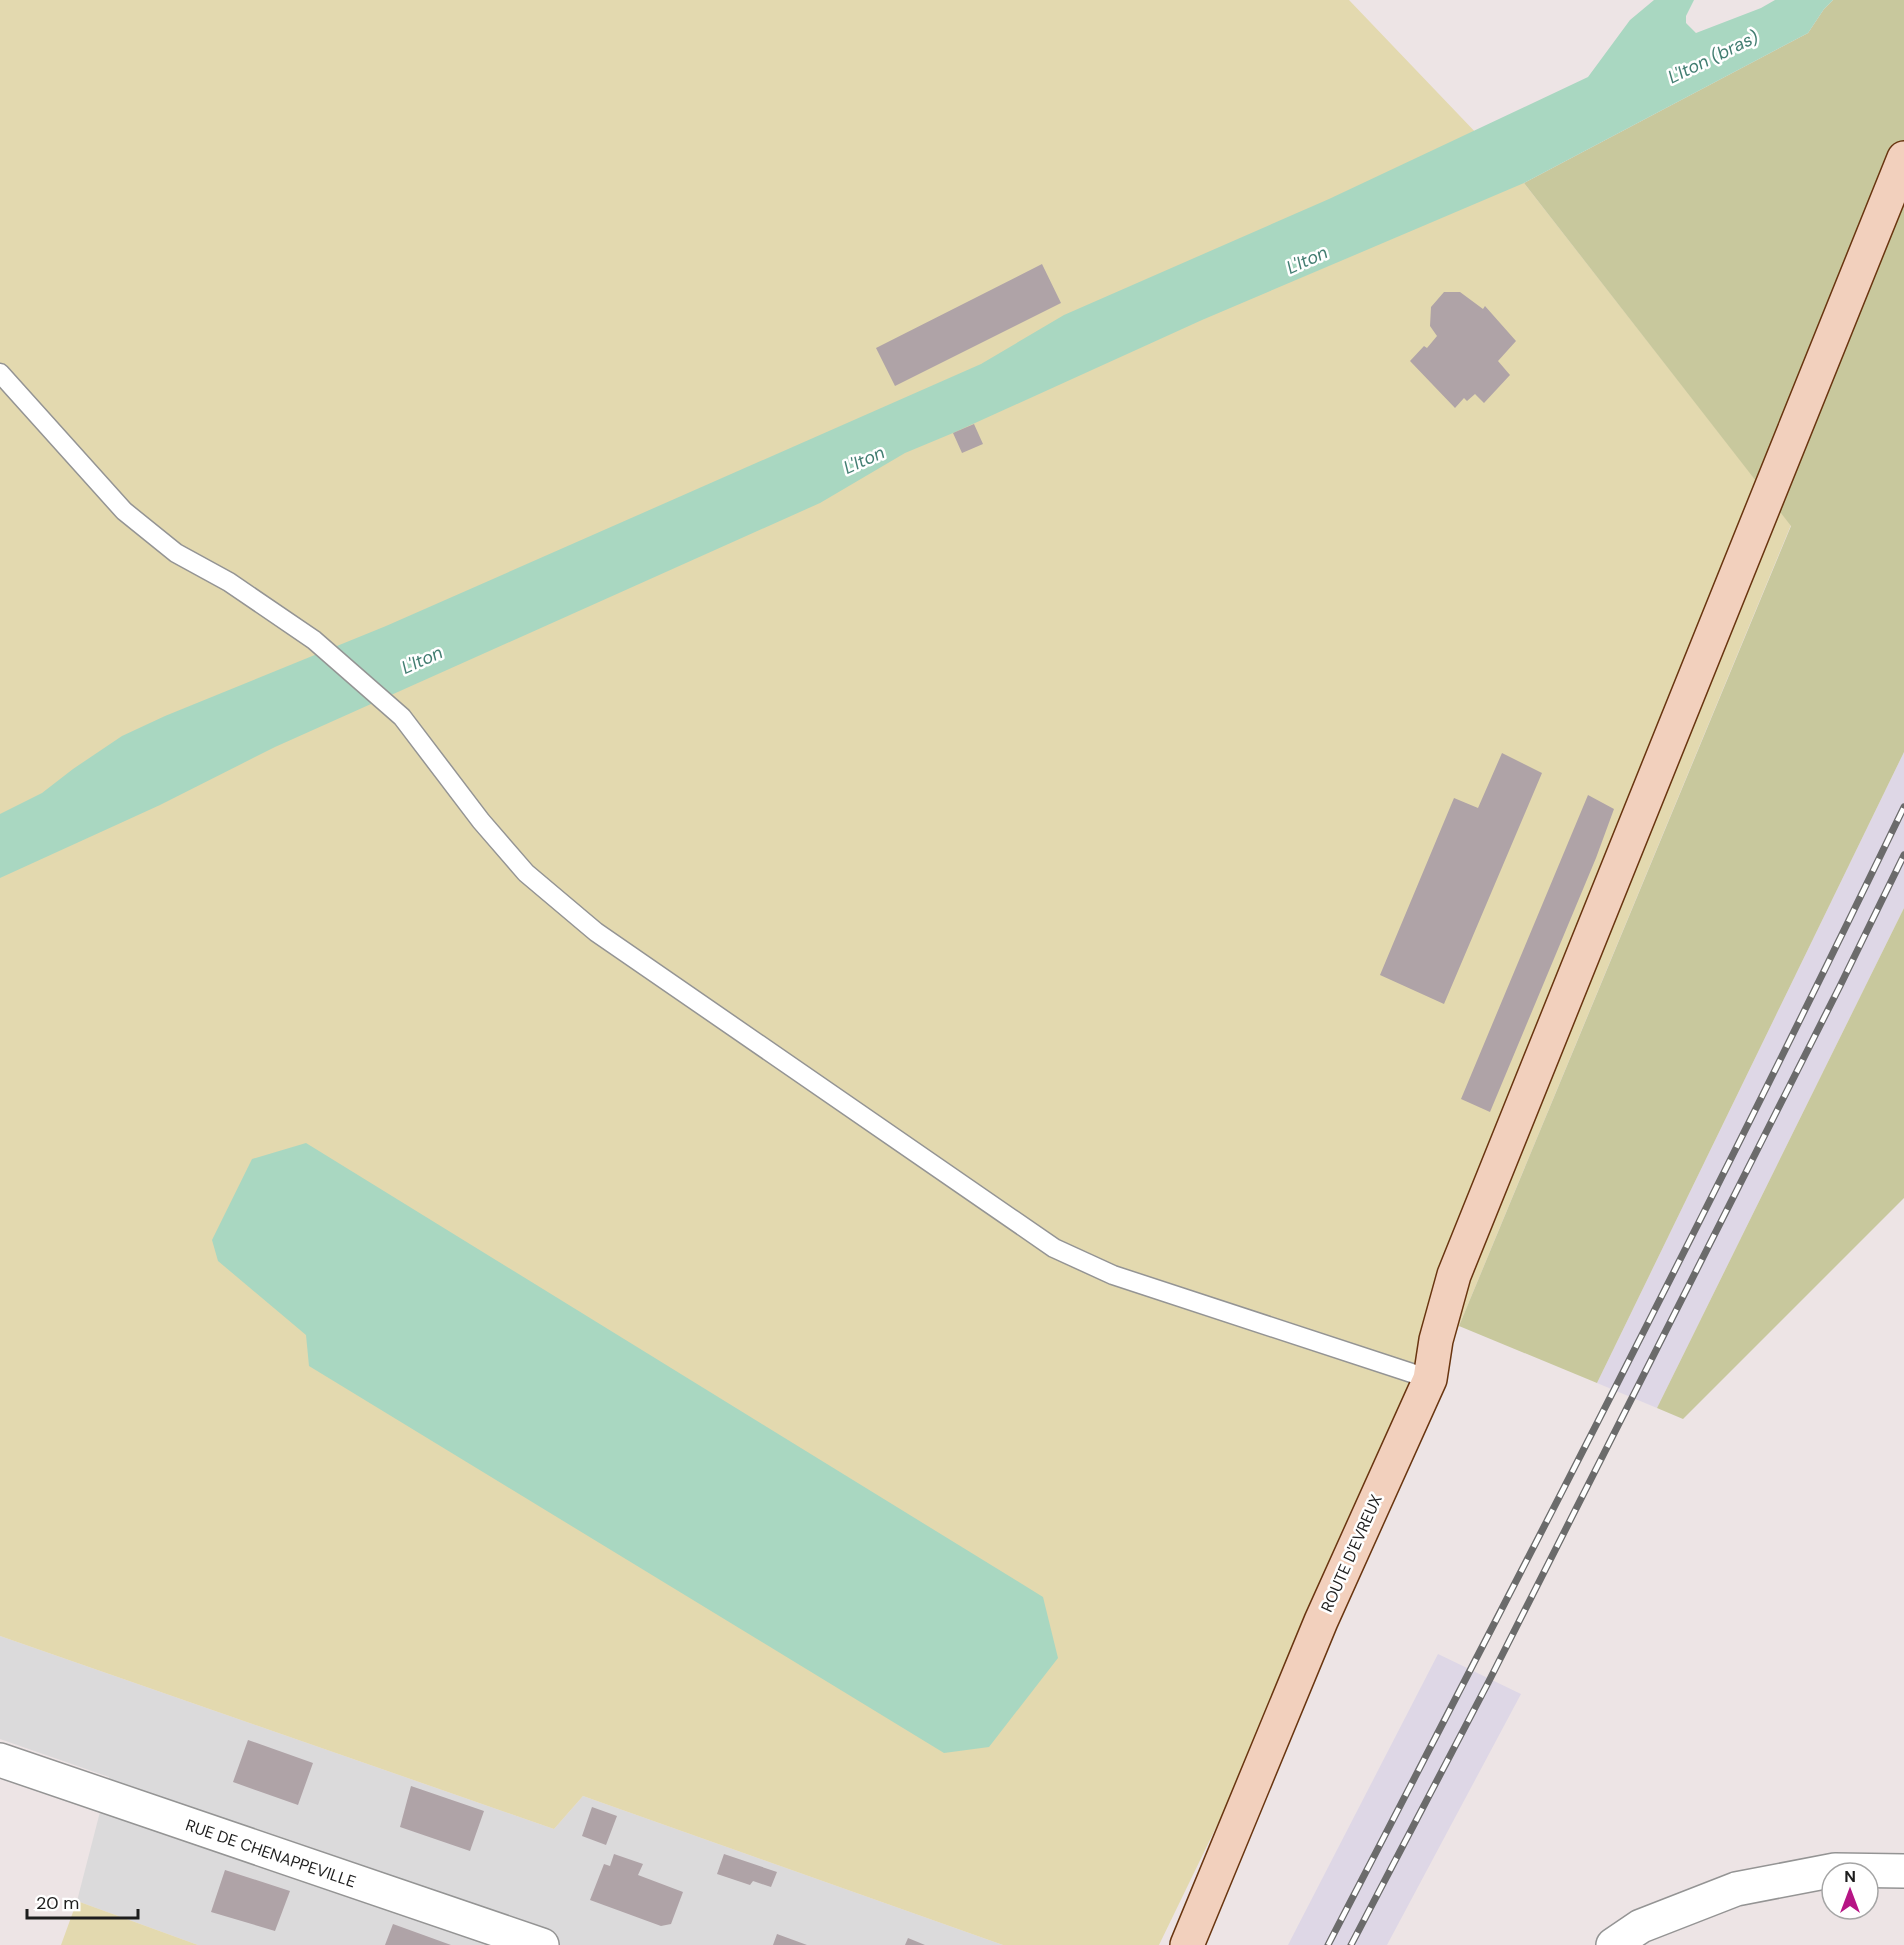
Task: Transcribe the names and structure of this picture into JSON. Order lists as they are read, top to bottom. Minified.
{"streets":{"main road":["ROUTE D'EVREUX"],"street":["RUE DE CHENAPPEVILLE"]},"water":["L'Iton (bras)","L'Iton"],"scale_bar":"20 m","north":"top"}
